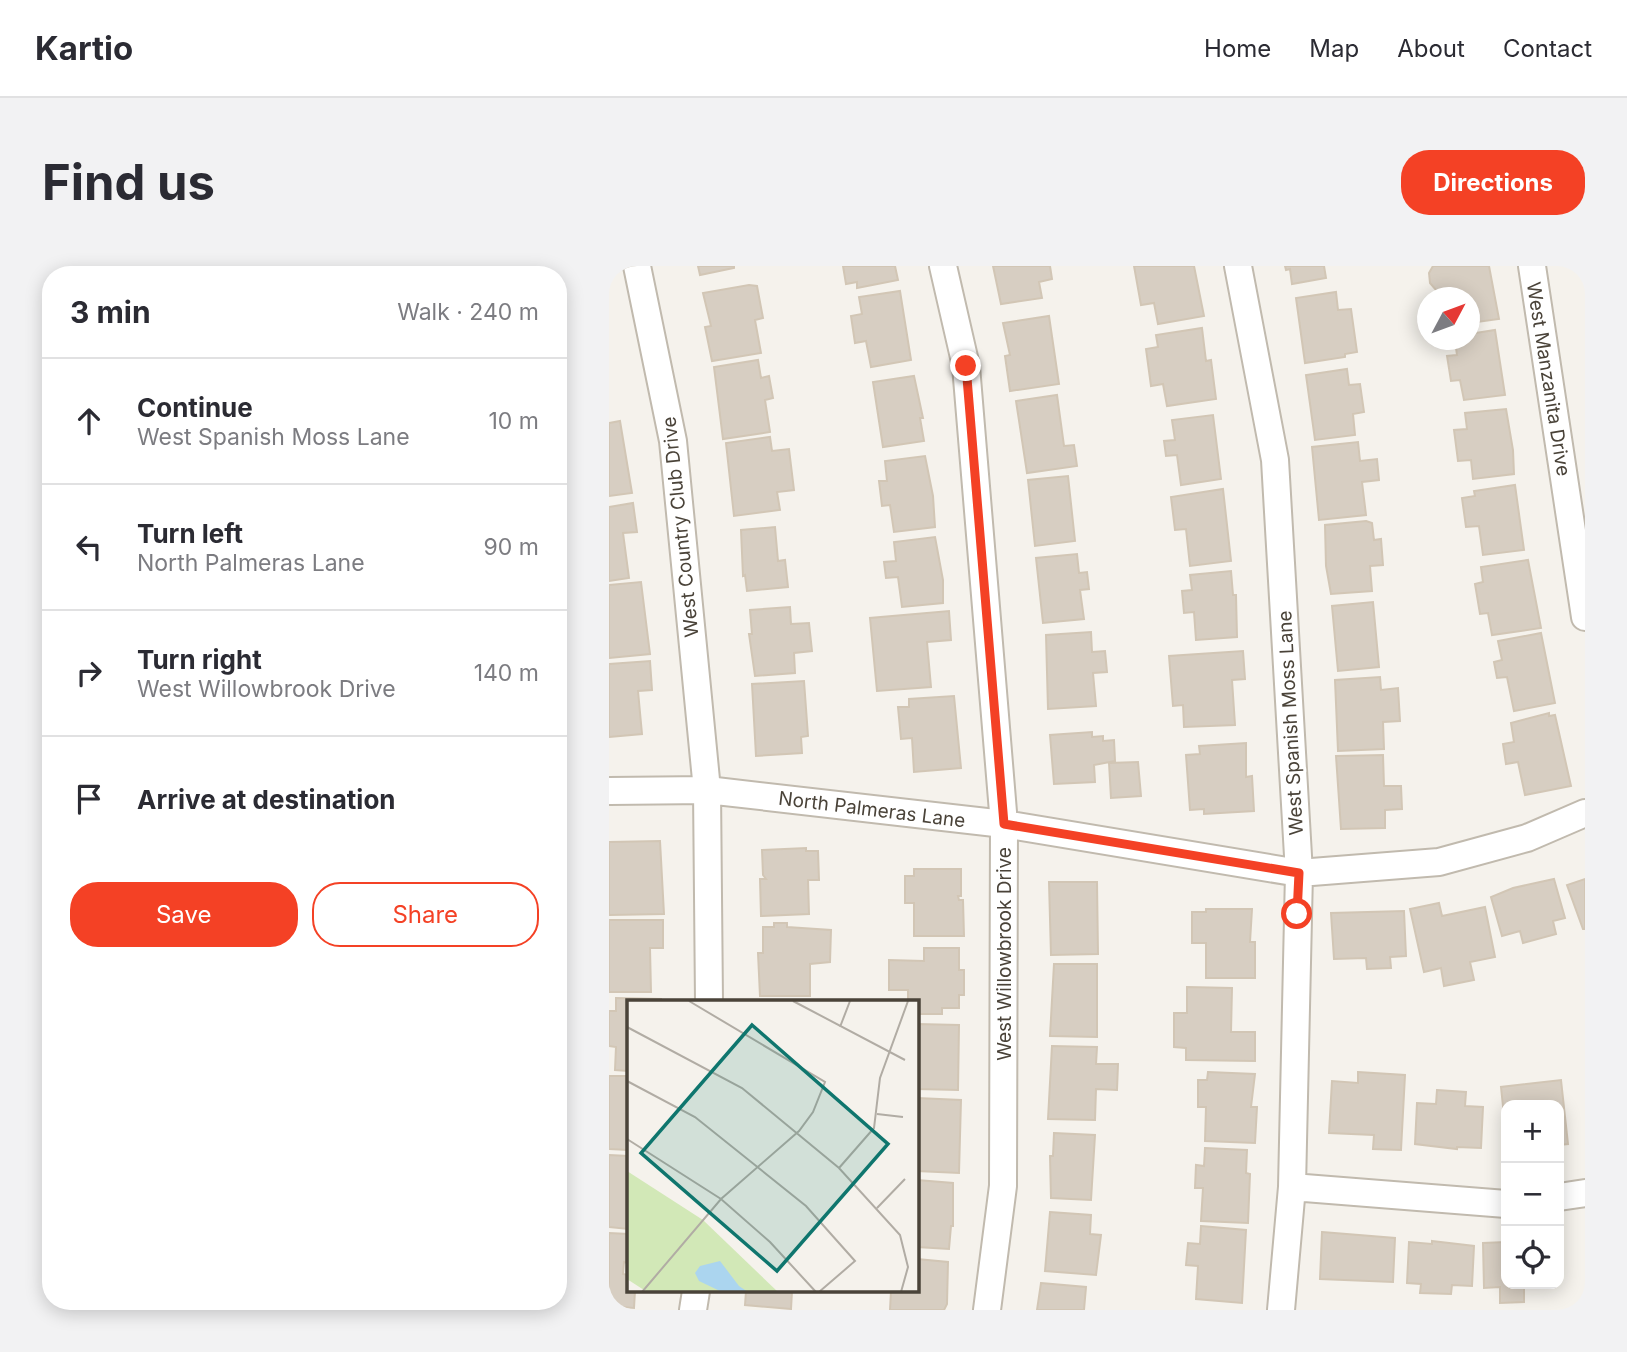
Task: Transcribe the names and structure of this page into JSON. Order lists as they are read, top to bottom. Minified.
{"streets":{"street":["West Manzanita Drive","West Country Club Drive","West Spanish Moss Lane","North Palmeras Lane","West Willowbrook Drive"]},"crossings":[["West Country Club Drive","North Palmeras Lane"],["West Spanish Moss Lane","North Palmeras Lane"],["North Palmeras Lane","West Willowbrook Drive"]],"north":"top right","page":{"header":"Kartio","nav":["Home","Map","About","Contact"],"buttons":["Directions",["Save","Share"]],"title":"Find us","heading":["3 min","Walk · 240 m"],"list":[["Continue","West Spanish Moss Lane","10 m"],["Turn left","North Palmeras Lane","90 m"],["Turn right","West Willowbrook Drive","140 m"],"Arrive at destination"],"map_buttons":["+","−"]}}
